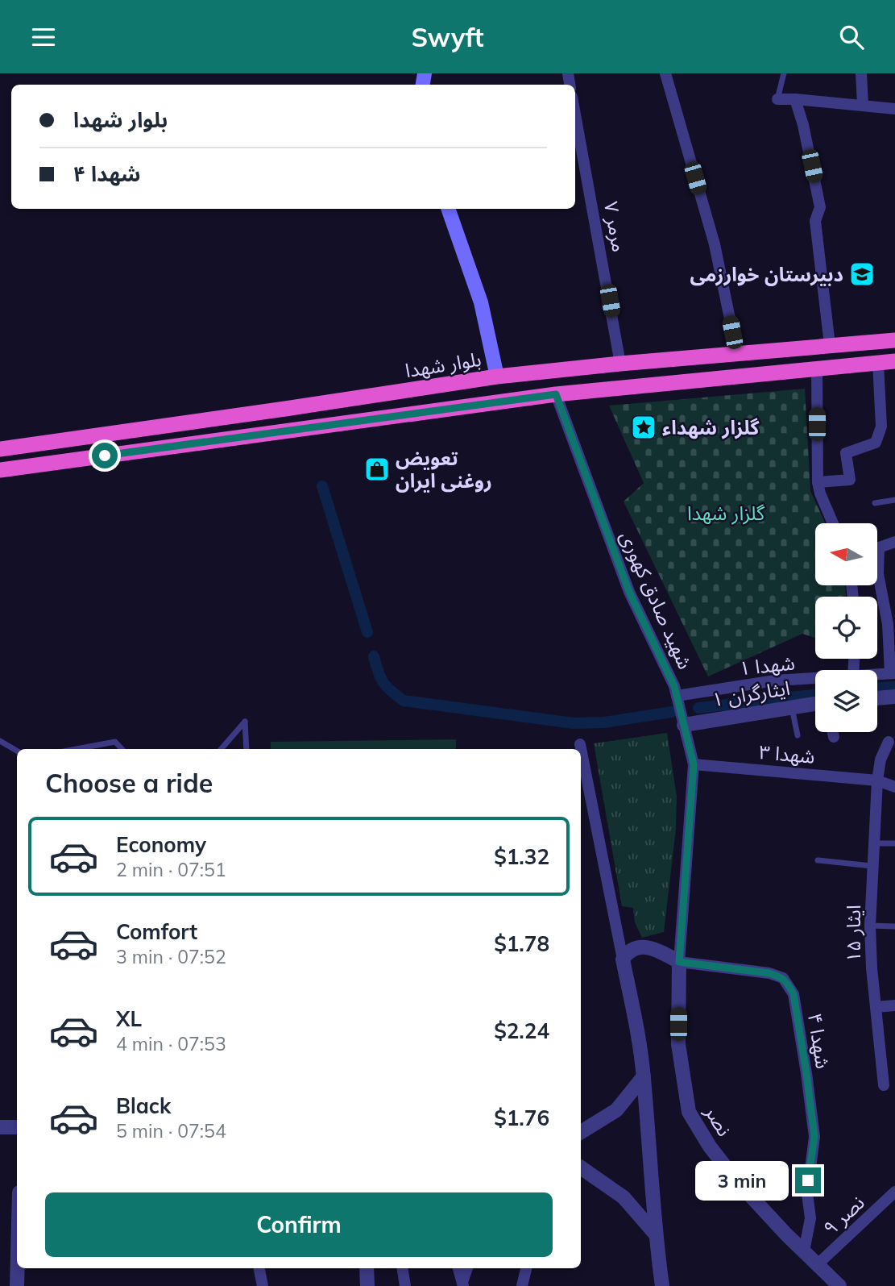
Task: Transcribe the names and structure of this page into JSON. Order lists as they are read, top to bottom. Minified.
{"streets":{"highway":["بلوار شهدا"],"street":["مرمر ۷","شهید صادق کهوری","شهدا ۱","ایثارگران ۱","شهدا ۳","ایثار ۱۵","شهدا ۴","نصر","نصر ۹"]},"crossings":[["مرمر ۷","بلوار شهدا"],["شهید صادق کهوری","شهدا ۱"],["شهید صادق کهوری","ایثارگران ۱"],["شهید صادق کهوری","شهدا ۳"],["شهید صادق کهوری","شهدا ۴"],["شهید صادق کهوری","نصر"],["شهدا ۳","ایثار ۱۵"],["شهدا ۴","نصر"],["نصر","نصر ۹"]],"parks":["گلزار شهدا"],"places":{"school or university":["دبیرستان خوارزمی"],"place":["گلزار شهداء"],"shop":["تعویض روغنی ایران"]},"north":"left","page":{"header":"Swyft","banner":["بلوار شهدا","شهدا ۴"],"heading":"Choose a ride","list":[{"name":"Economy","note":"2 min · 07:51","value":"$1.32"},{"name":"Comfort","note":"3 min · 07:52","value":"$1.78"},{"name":"XL","note":"4 min · 07:53","value":"$2.24"},{"name":"Black","note":"5 min · 07:54","value":"$1.76"}],"bubble":"3 min","buttons":"Confirm"}}
